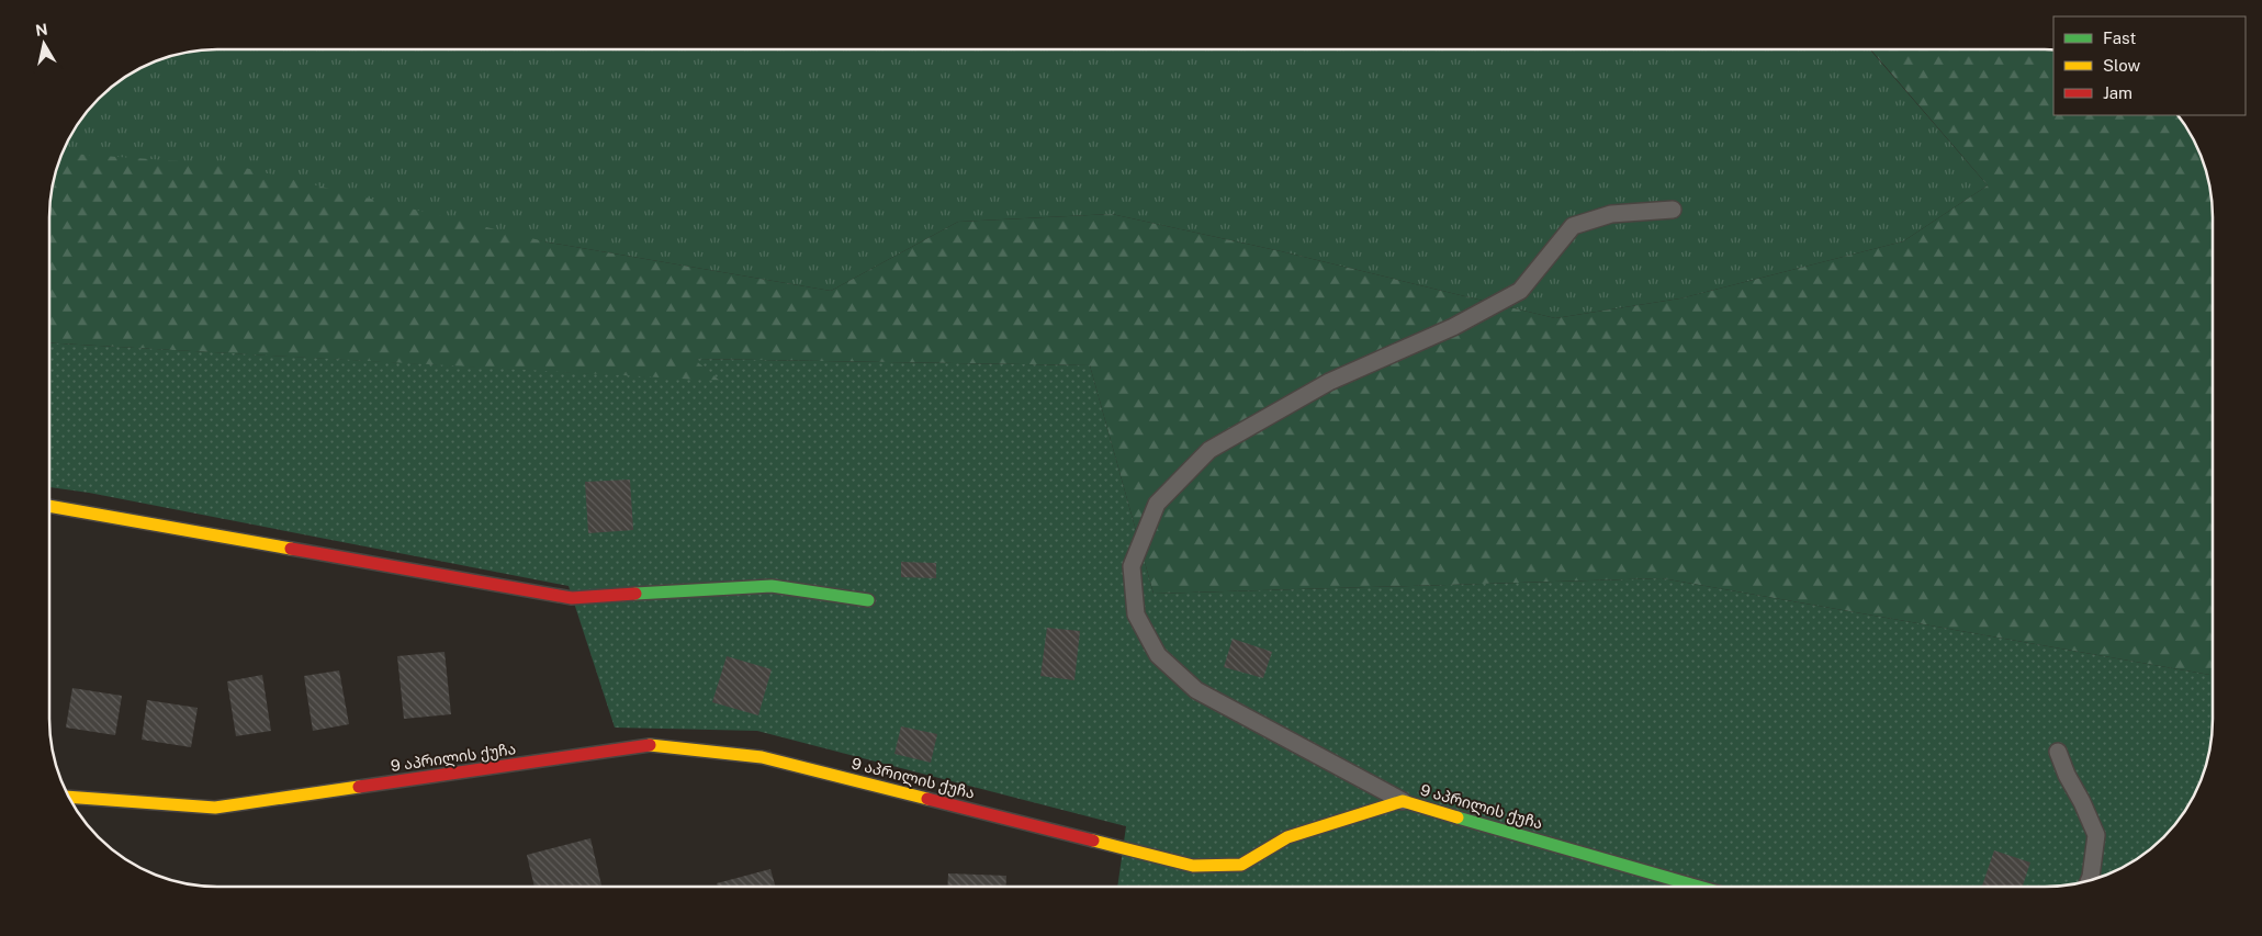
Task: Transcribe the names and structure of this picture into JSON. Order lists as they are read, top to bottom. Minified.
{"streets":{"street":["9 აპრილის ქუჩა"]},"legend":["Fast","Slow","Jam"],"north":"top"}
